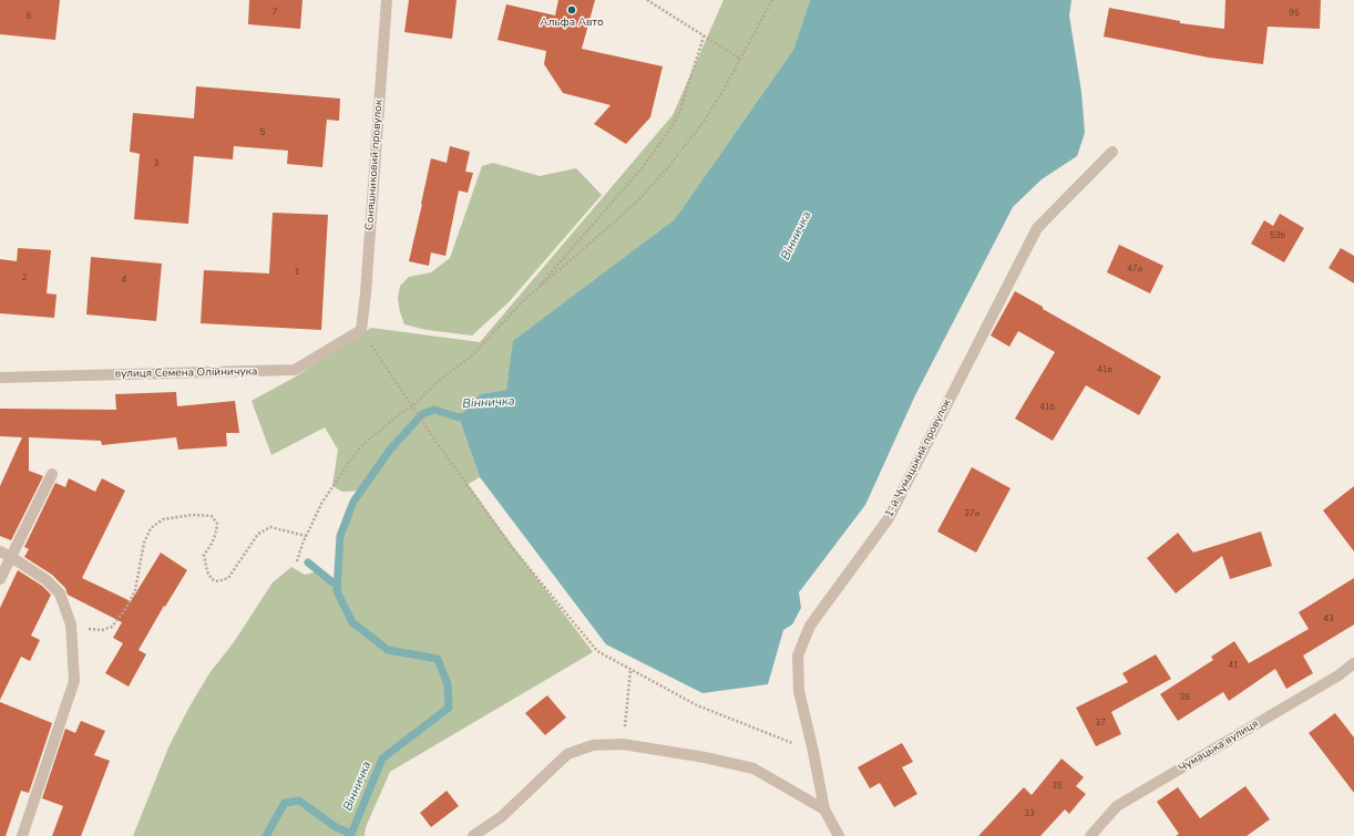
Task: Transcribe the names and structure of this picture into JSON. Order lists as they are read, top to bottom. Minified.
{"streets":{"street":["Соняшниковий провулок","вулиця Семена Олійничука","1-й Чумацький провулок","Чумацька вулиця"]},"crossings":[["Соняшниковий провулок","вулиця Семена Олійничука"]],"water":["Вінничка"],"places":["Альфа Авто"],"house_numbers":["7","95","6","5","3","53б","47а","1","2","4","41в","41б","37а","43","41","39","37","35","33"]}
